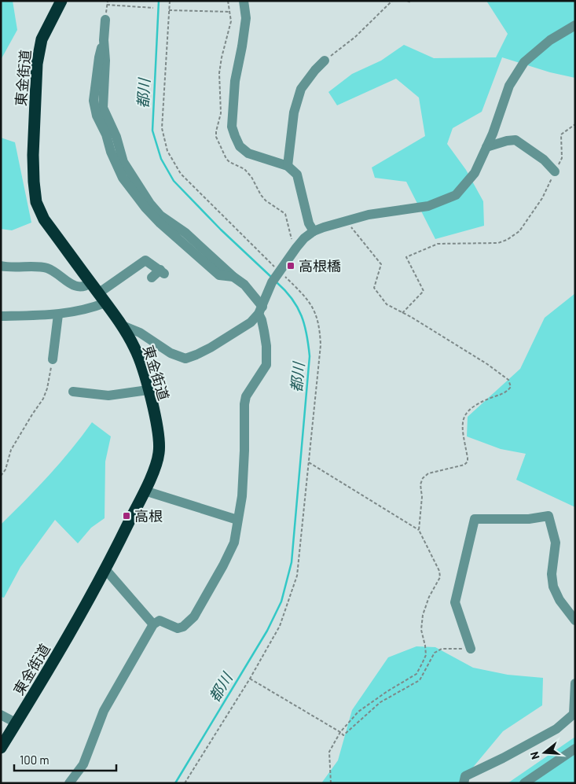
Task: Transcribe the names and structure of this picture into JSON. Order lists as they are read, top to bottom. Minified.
{"streets":{"highway":["東金街道"]},"water":["都川"],"places":{"transit":["高根橋","高根"]},"scale_bar":"100 m","north":"left"}
